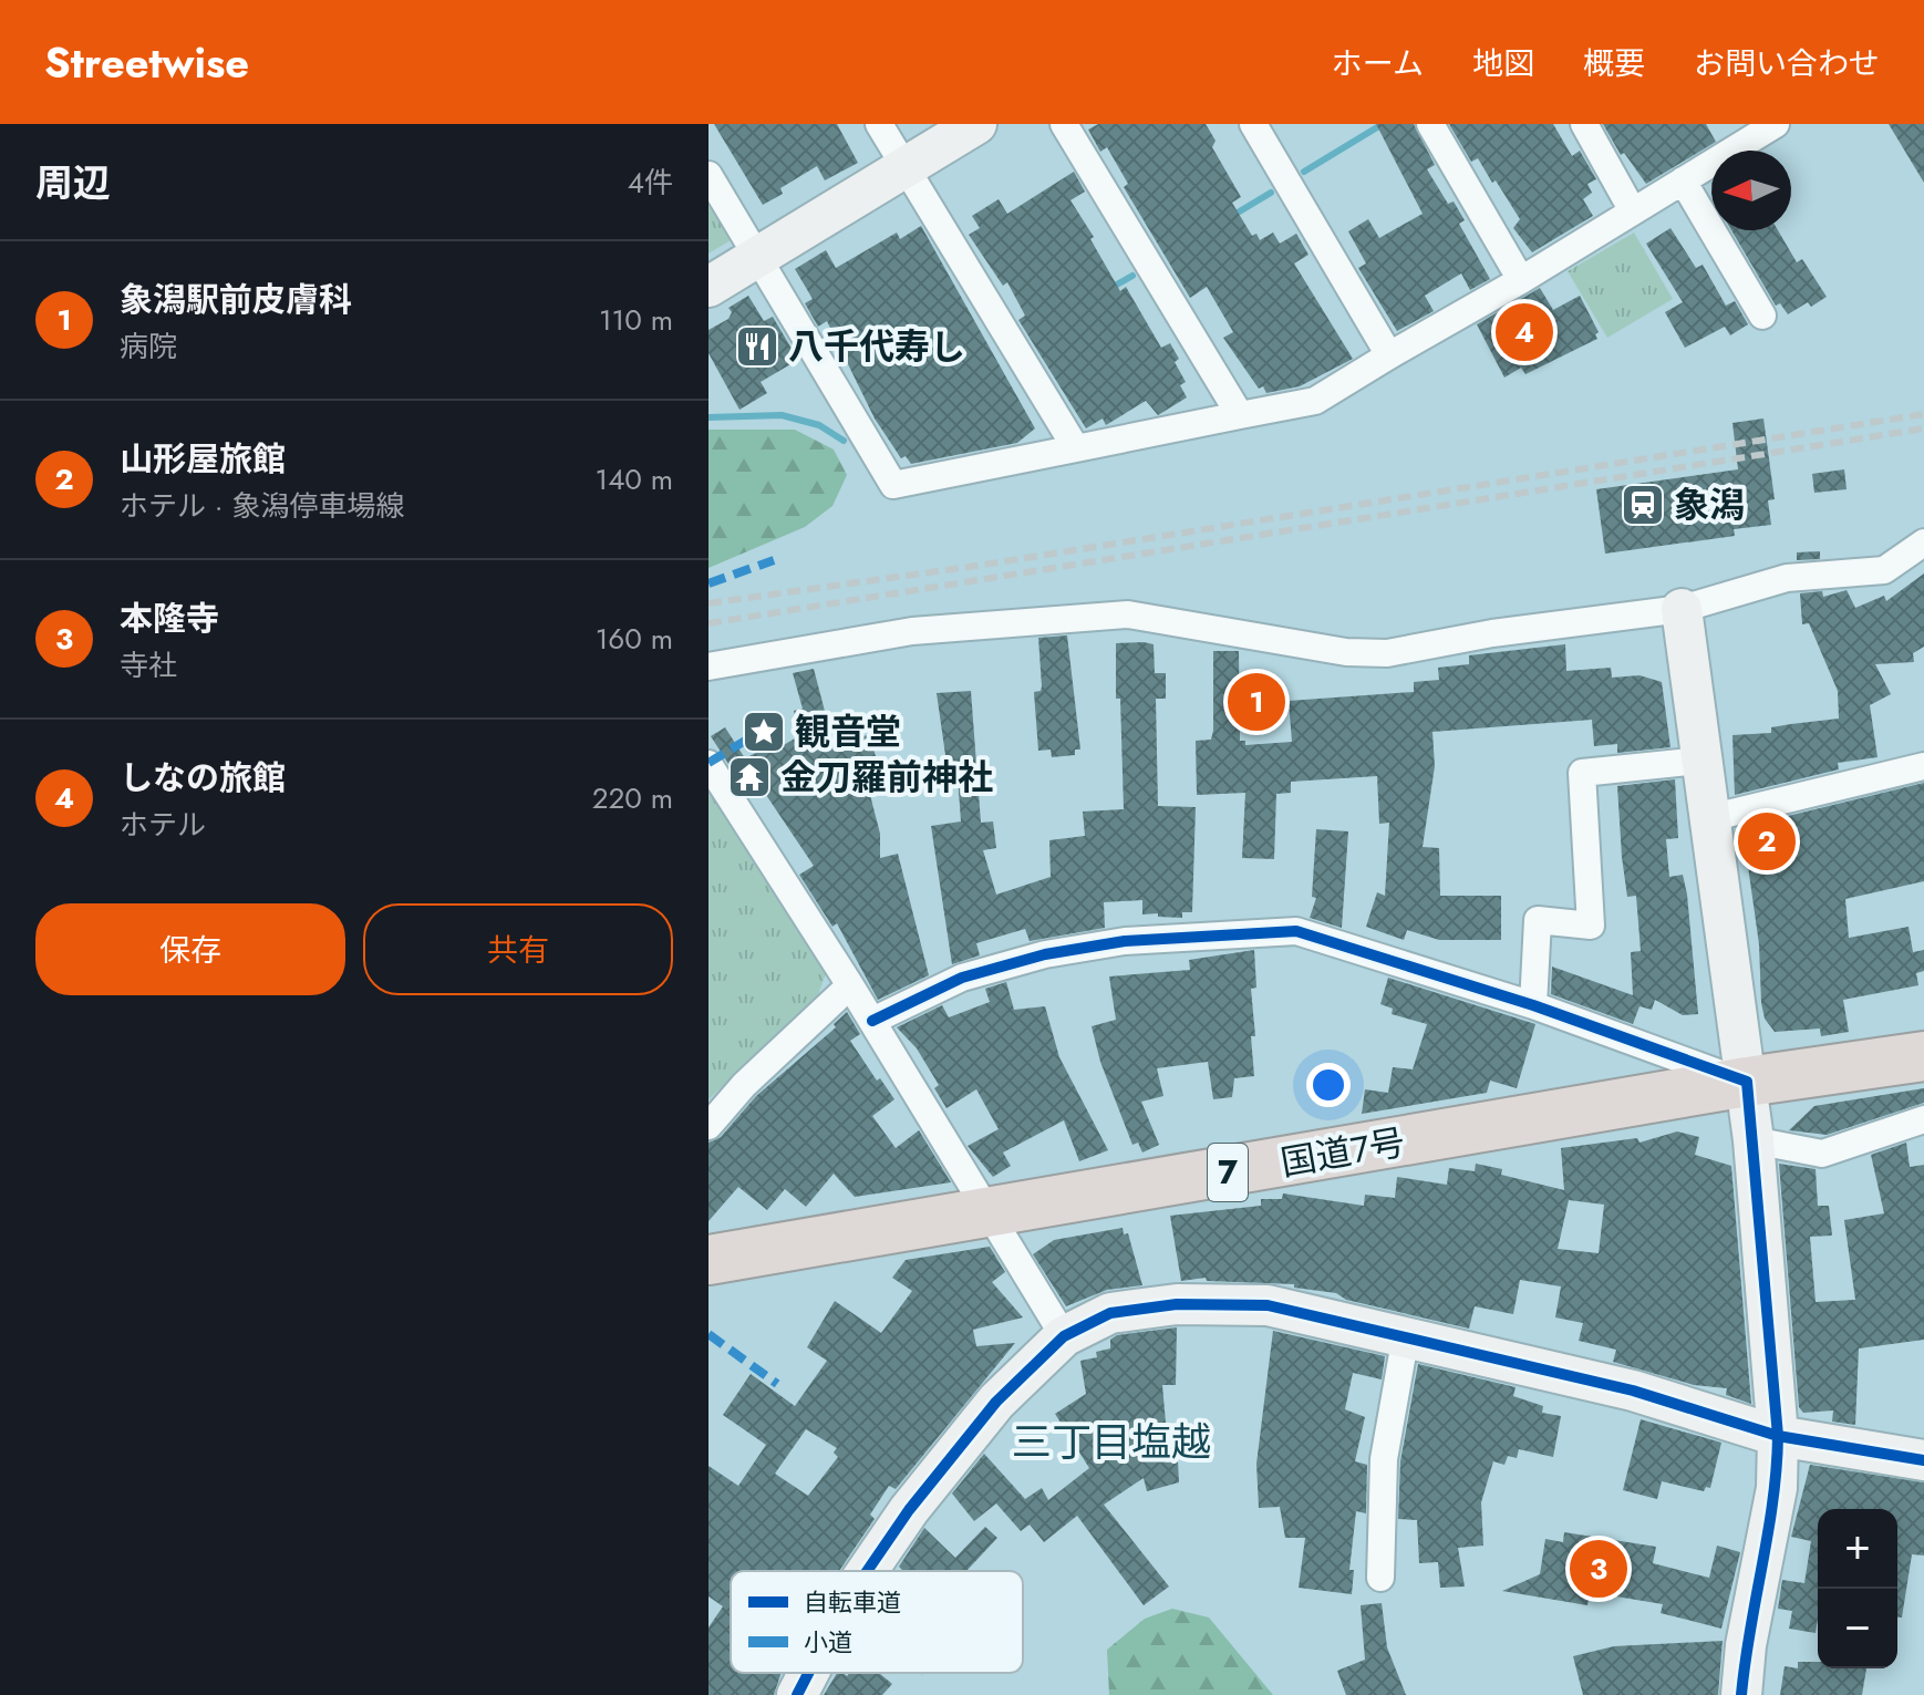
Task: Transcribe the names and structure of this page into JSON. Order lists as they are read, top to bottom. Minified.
{"streets":{"highway":["国道7号","7"]},"districts":["三丁目塩越"],"places":{"restaurant":["八千代寿し"],"station":["象潟"],"place":["観音堂"],"temple":["金刀羅前神社"]},"legend":["自転車道","小道"],"north":"left","page":{"header":"Streetwise","nav":["ホーム","地図","概要","お問い合わせ"],"heading":["周辺","4件"],"list":[{"mark":"1","name":"象潟駅前皮膚科","note":"病院","value":"110 m"},{"mark":"2","name":"山形屋旅館","note":"ホテル · 象潟停車場線","value":"140 m"},{"mark":"3","name":"本隆寺","note":"寺社","value":"160 m"},{"mark":"4","name":"しなの旅館","note":"ホテル","value":"220 m"}],"pins":["4","1","2","3"],"buttons":["保存","共有"],"map_buttons":["+","−"]}}
